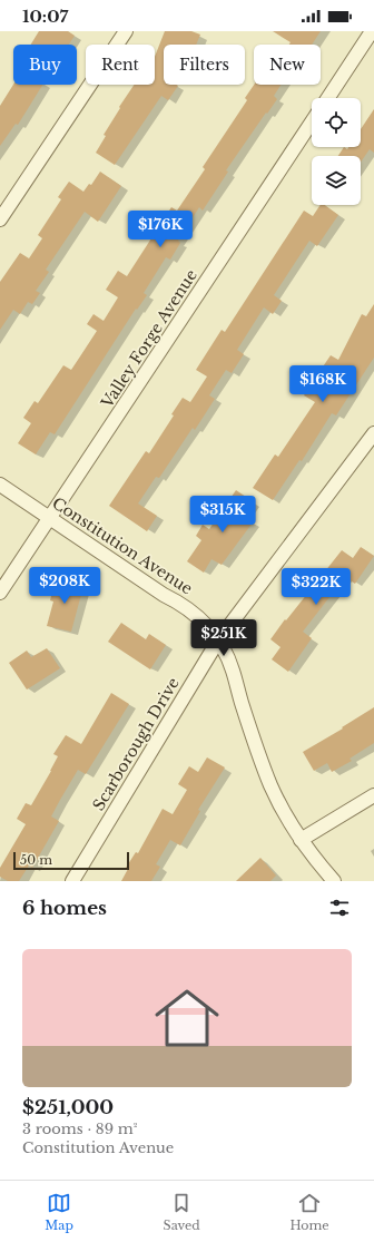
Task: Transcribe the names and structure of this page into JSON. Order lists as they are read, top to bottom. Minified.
{"streets":{"street":["Valley Forge Avenue","Constitution Avenue","Scarborough Drive"]},"crossings":[["Valley Forge Avenue","Constitution Avenue"],["Constitution Avenue","Scarborough Drive"]],"scale_bar":"50 m","page":{"status":"10:07","chip":["Buy","Rent","Filters","New"],"price":["$176K","$168K","$315K","$208K","$322K","$251K"],"scale":"50 m","heading":"6 homes","list":[{"name":"$251,000","note":"3 rooms · 89 m² · Constitution Avenue"}],"tabs":["Map","Saved","Home"]}}
